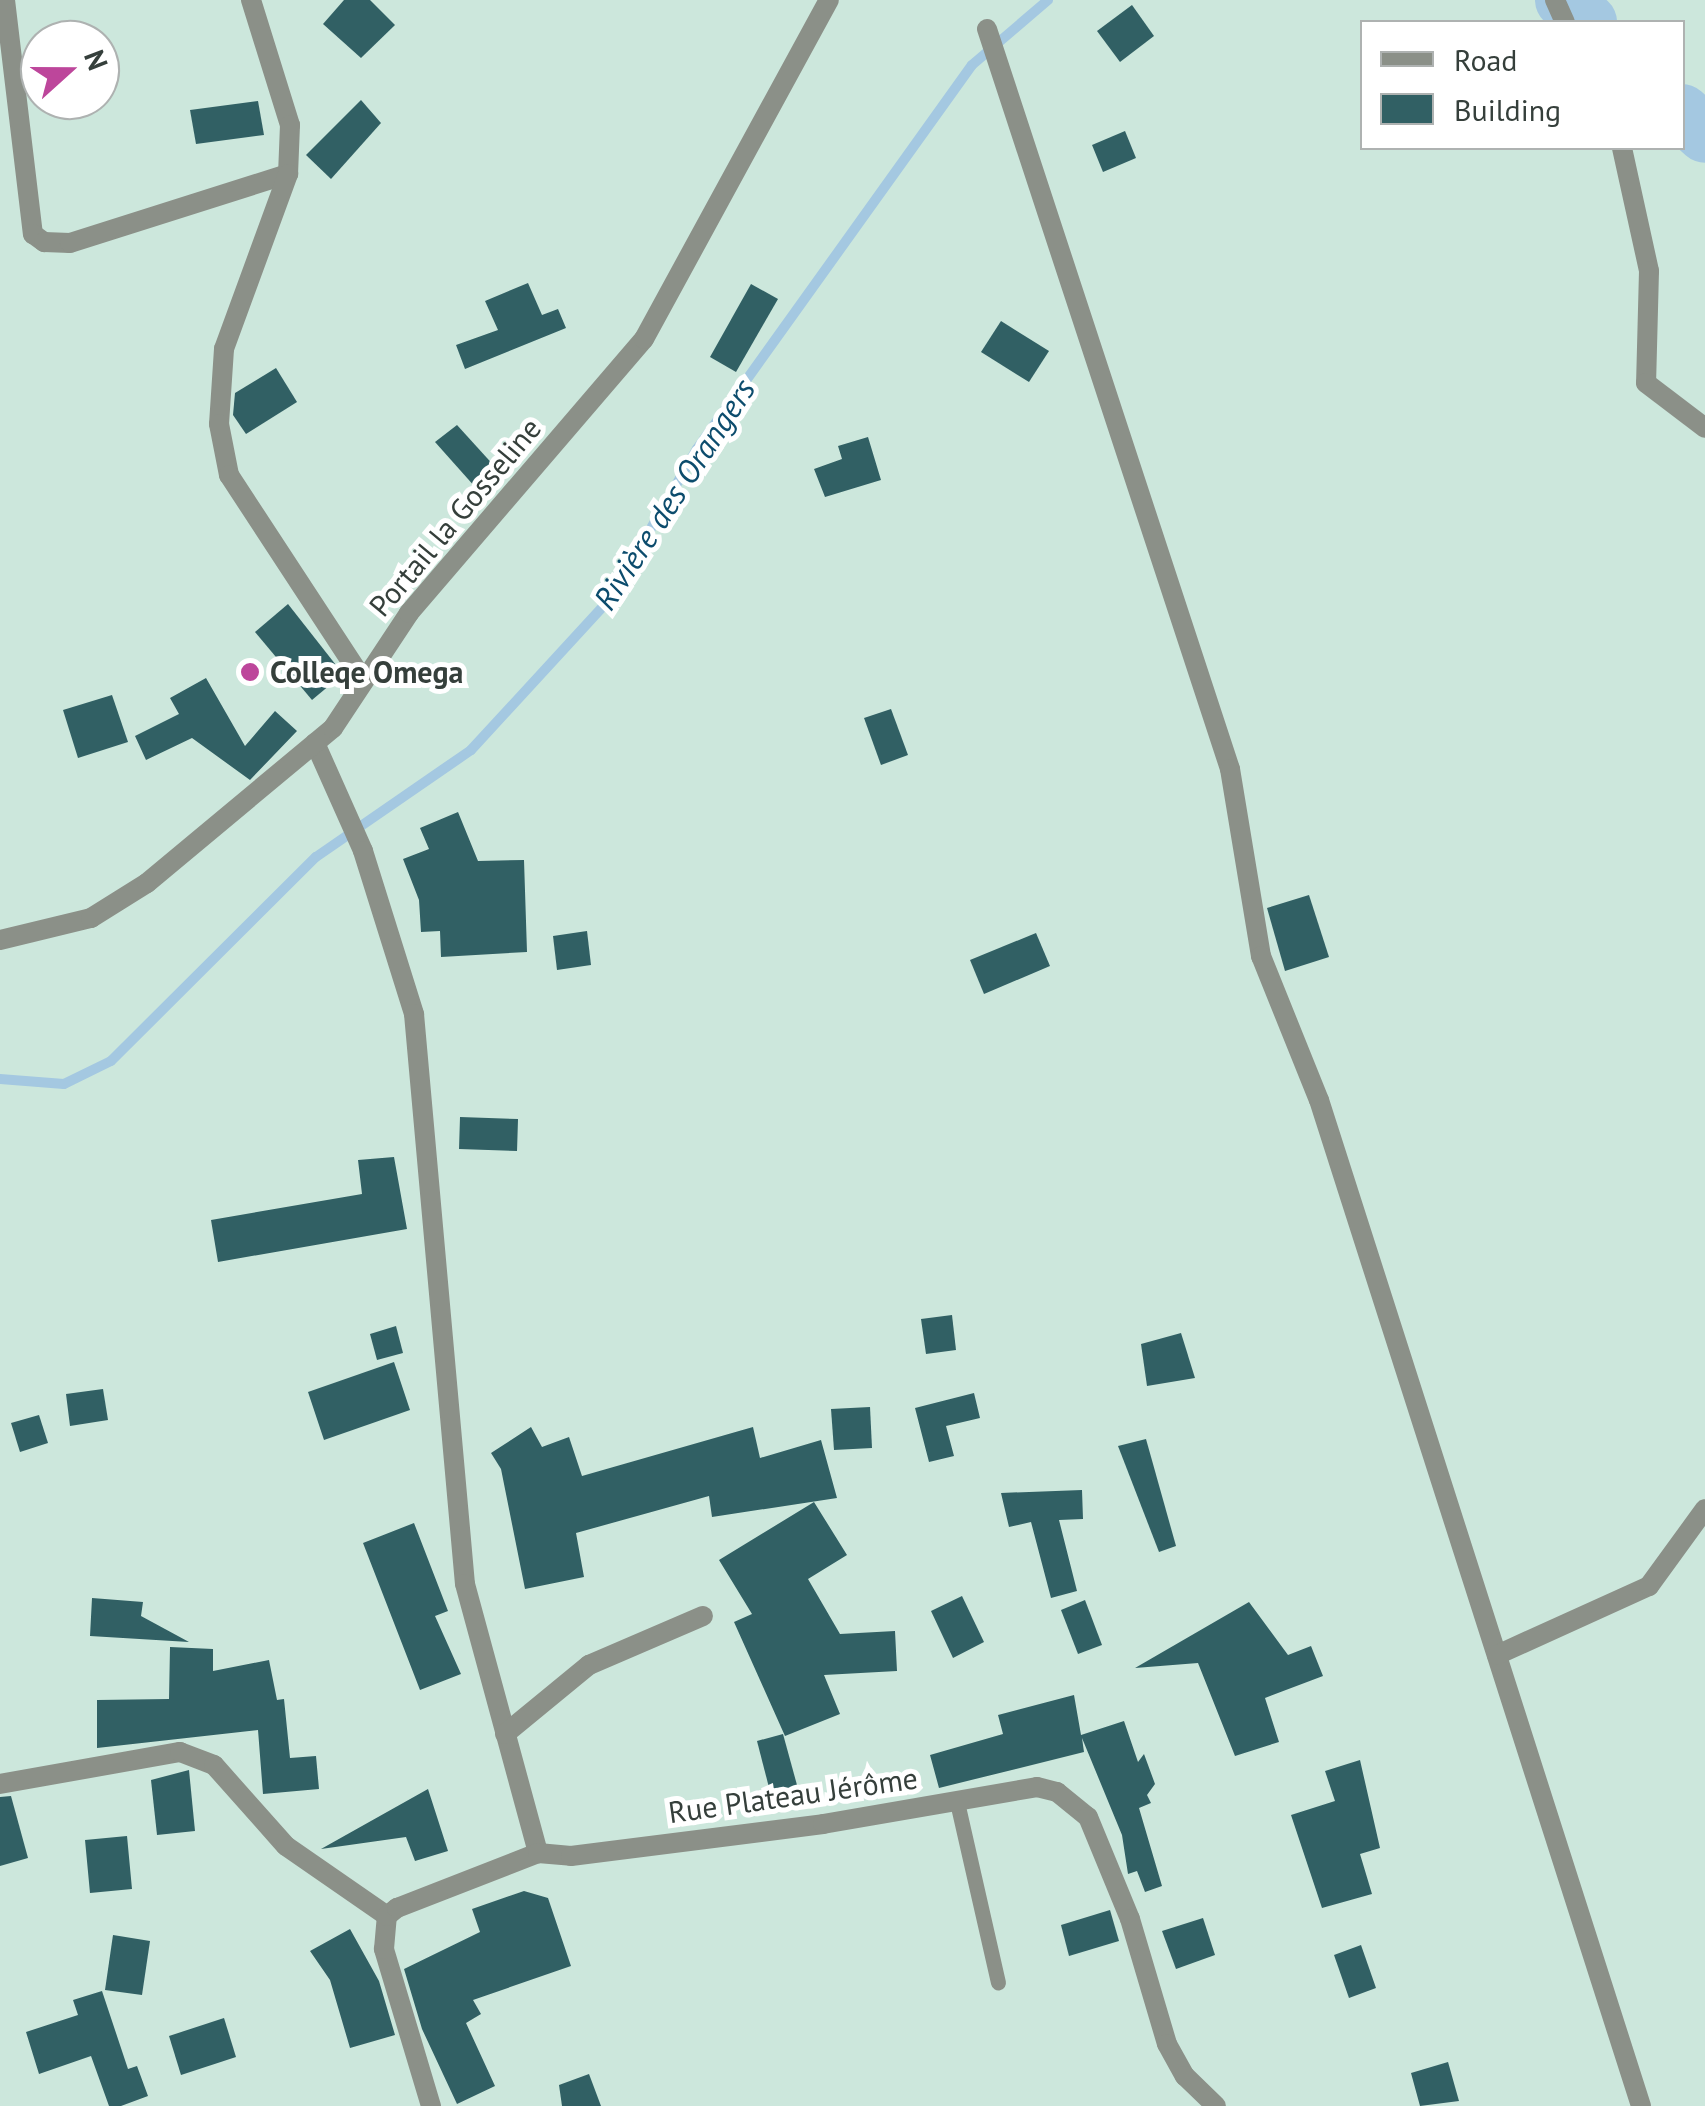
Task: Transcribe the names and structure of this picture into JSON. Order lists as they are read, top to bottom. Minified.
{"streets":{"street":["Portail la Gosseline","Rue Plateau Jérôme"]},"water":["Rivière des Orangers"],"places":["Colleqe Omega"],"legend":["Road","Building"],"north":"right"}
